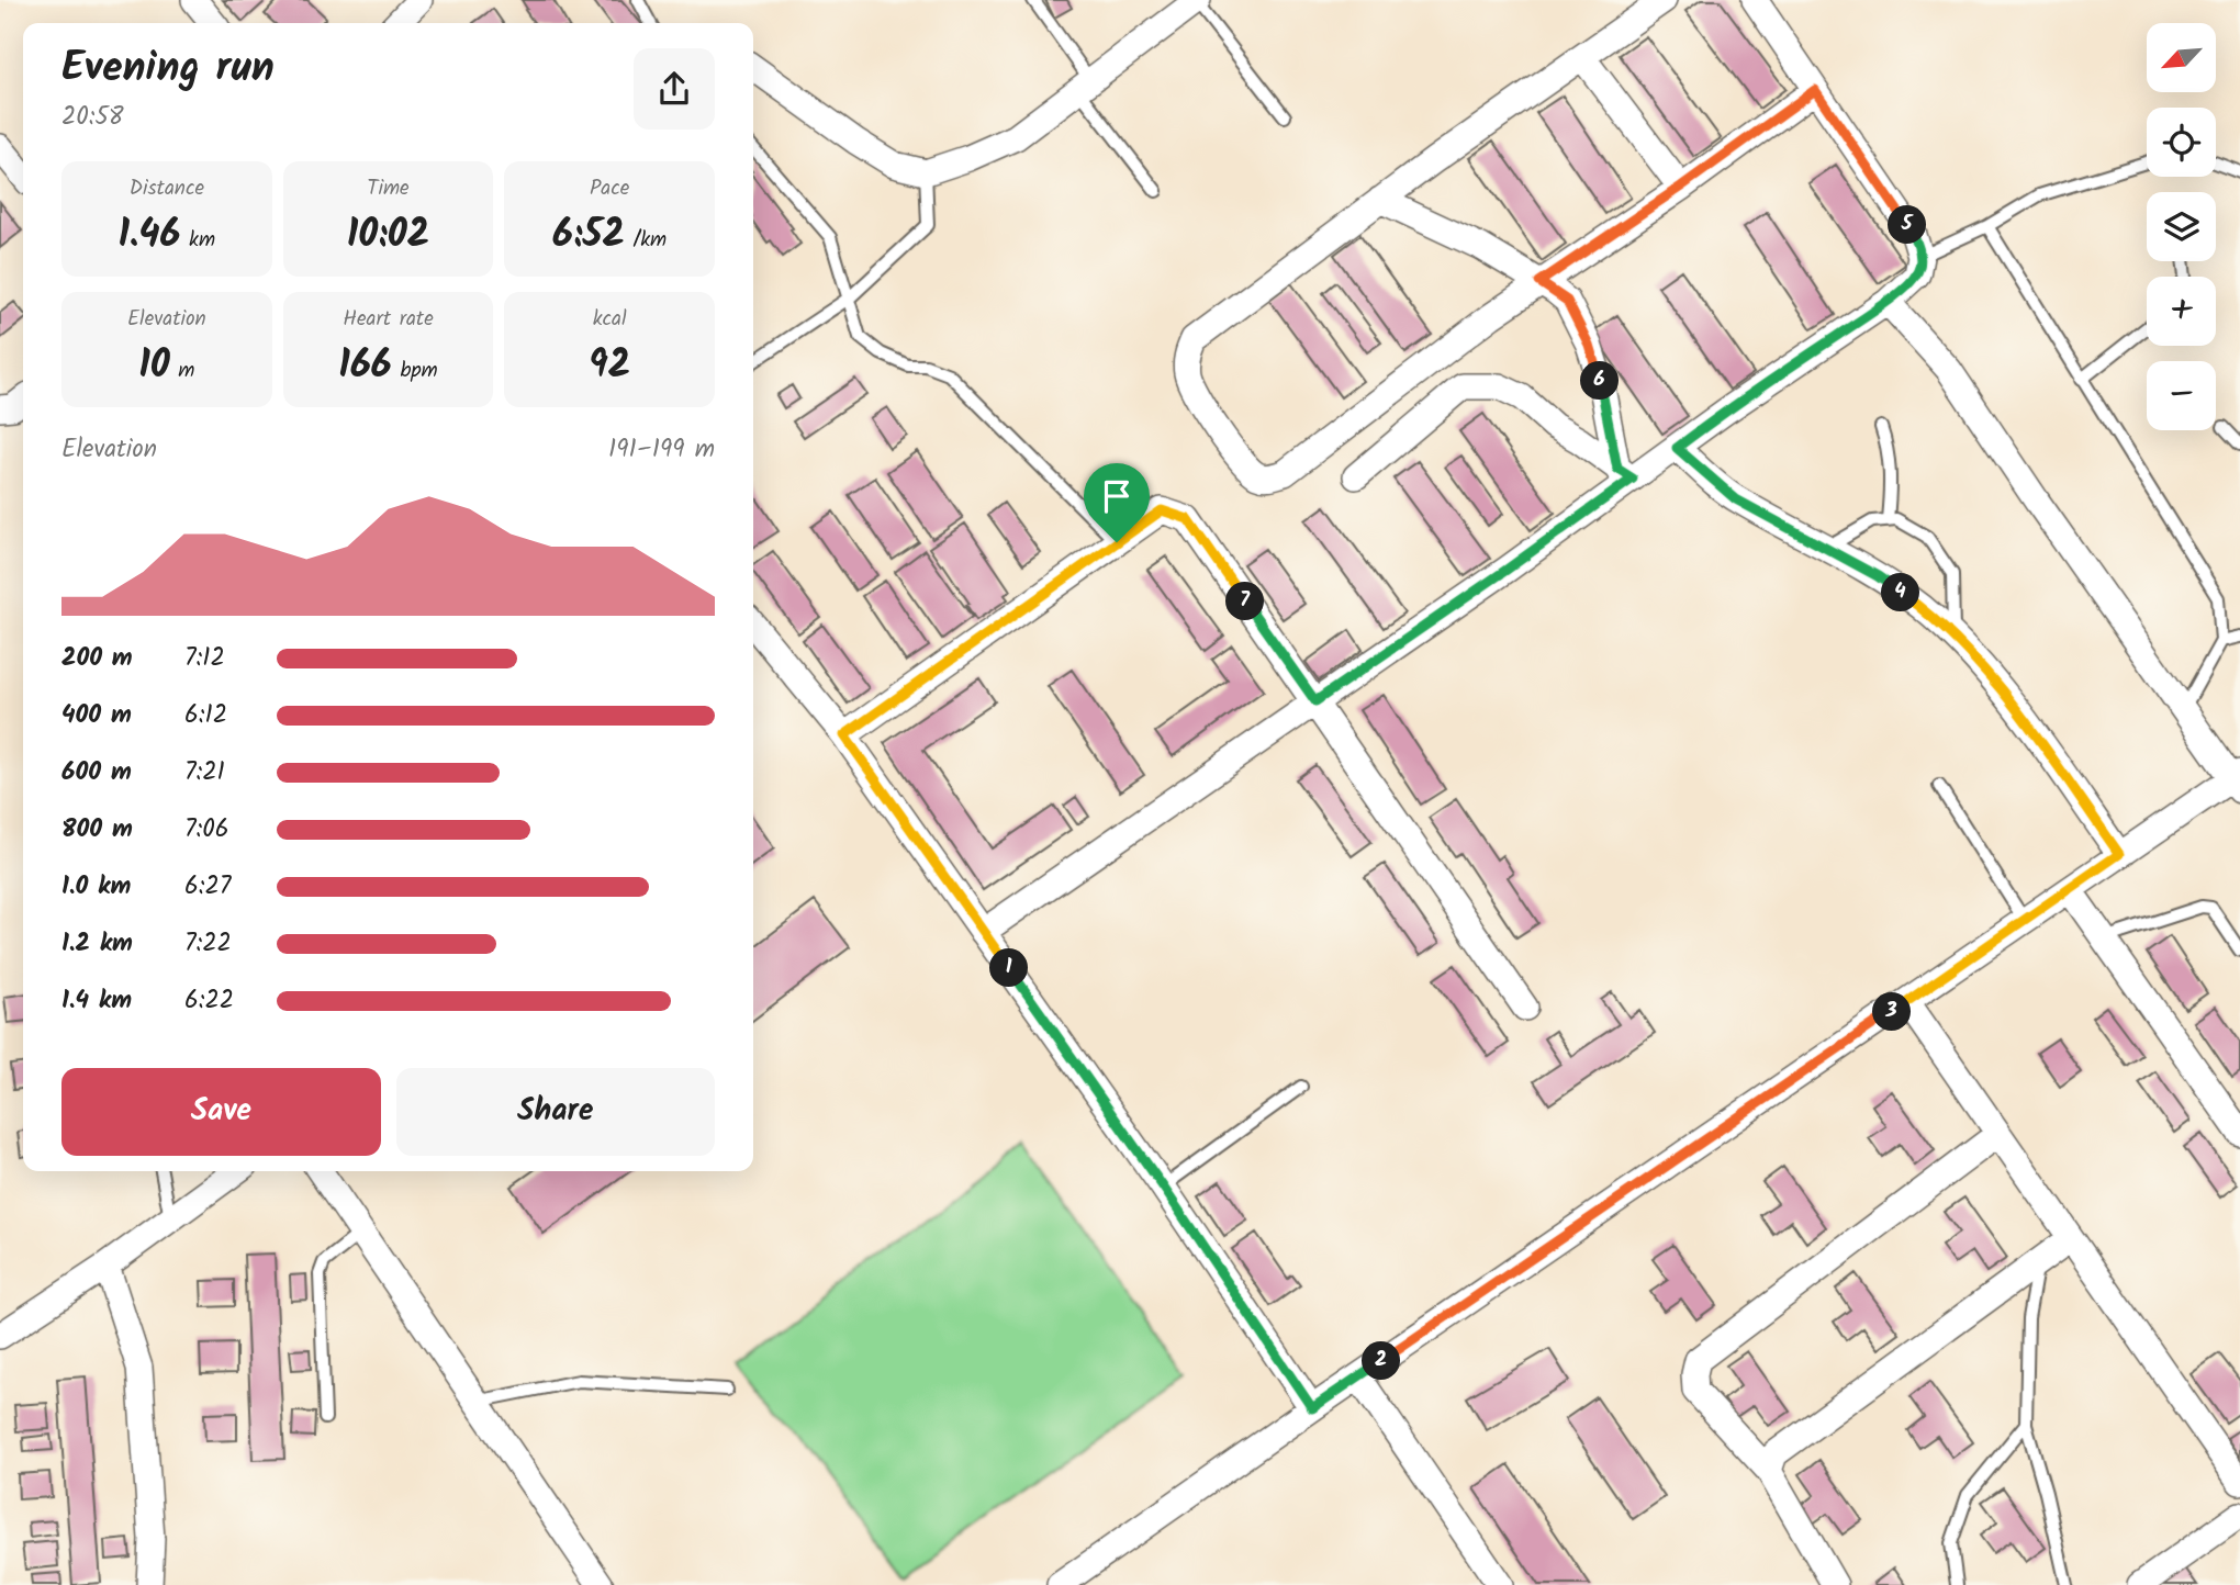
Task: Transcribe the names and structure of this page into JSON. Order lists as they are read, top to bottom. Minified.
{"north":"bottom left","page":{"map_buttons":["+","−"],"heading":["Evening run","20:58"],"stats":[["Distance","1.46 km"],["Time","10:02"],["Pace","6:52 /km"],["Elevation","10 m"],["Heart rate","166 bpm"],["kcal","92"]],"pins":["5","6","4","7","1","3","2"],"chart":["Elevation","191–199 m"],"list":[{"name":"200 m","note":"7:12"},{"name":"400 m","note":"6:12"},{"name":"600 m","note":"7:21"},{"name":"800 m","note":"7:06"},{"name":"1.0 km","note":"6:27"},{"name":"1.2 km","note":"7:22"},{"name":"1.4 km","note":"6:22"}],"buttons":["Save","Share"]}}
